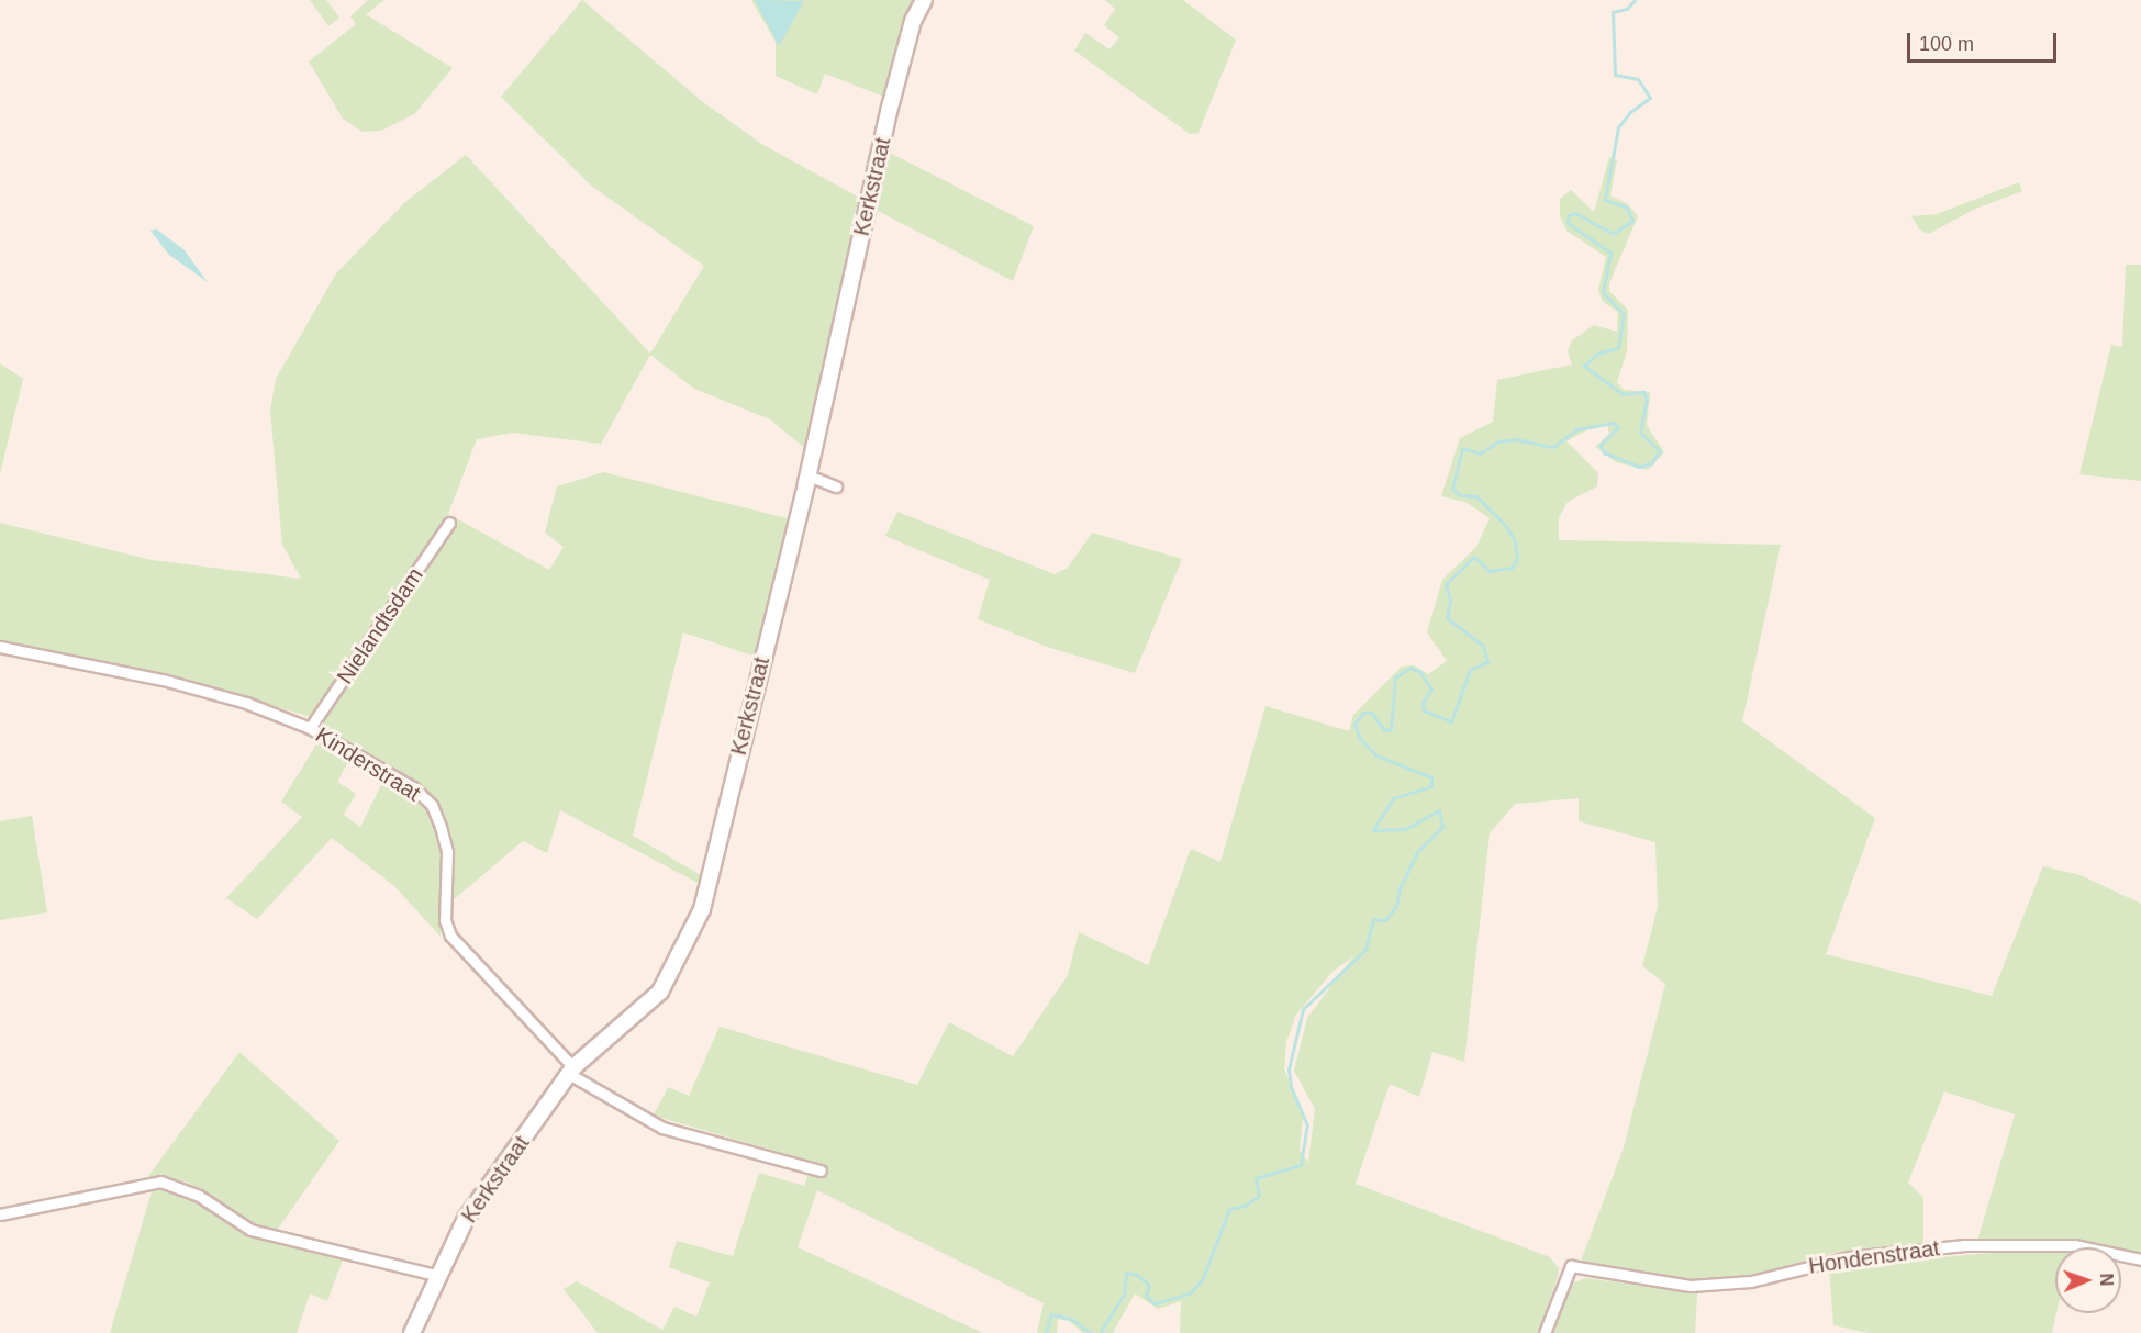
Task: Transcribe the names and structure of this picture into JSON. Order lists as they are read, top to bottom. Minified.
{"streets":{"street":["Kerkstraat","Nielandtsdam","Kinderstraat","Hondenstraat"]},"crossings":[["Kerkstraat","Kinderstraat"],["Nielandtsdam","Kinderstraat"]],"scale_bar":"100 m","north":"right"}
